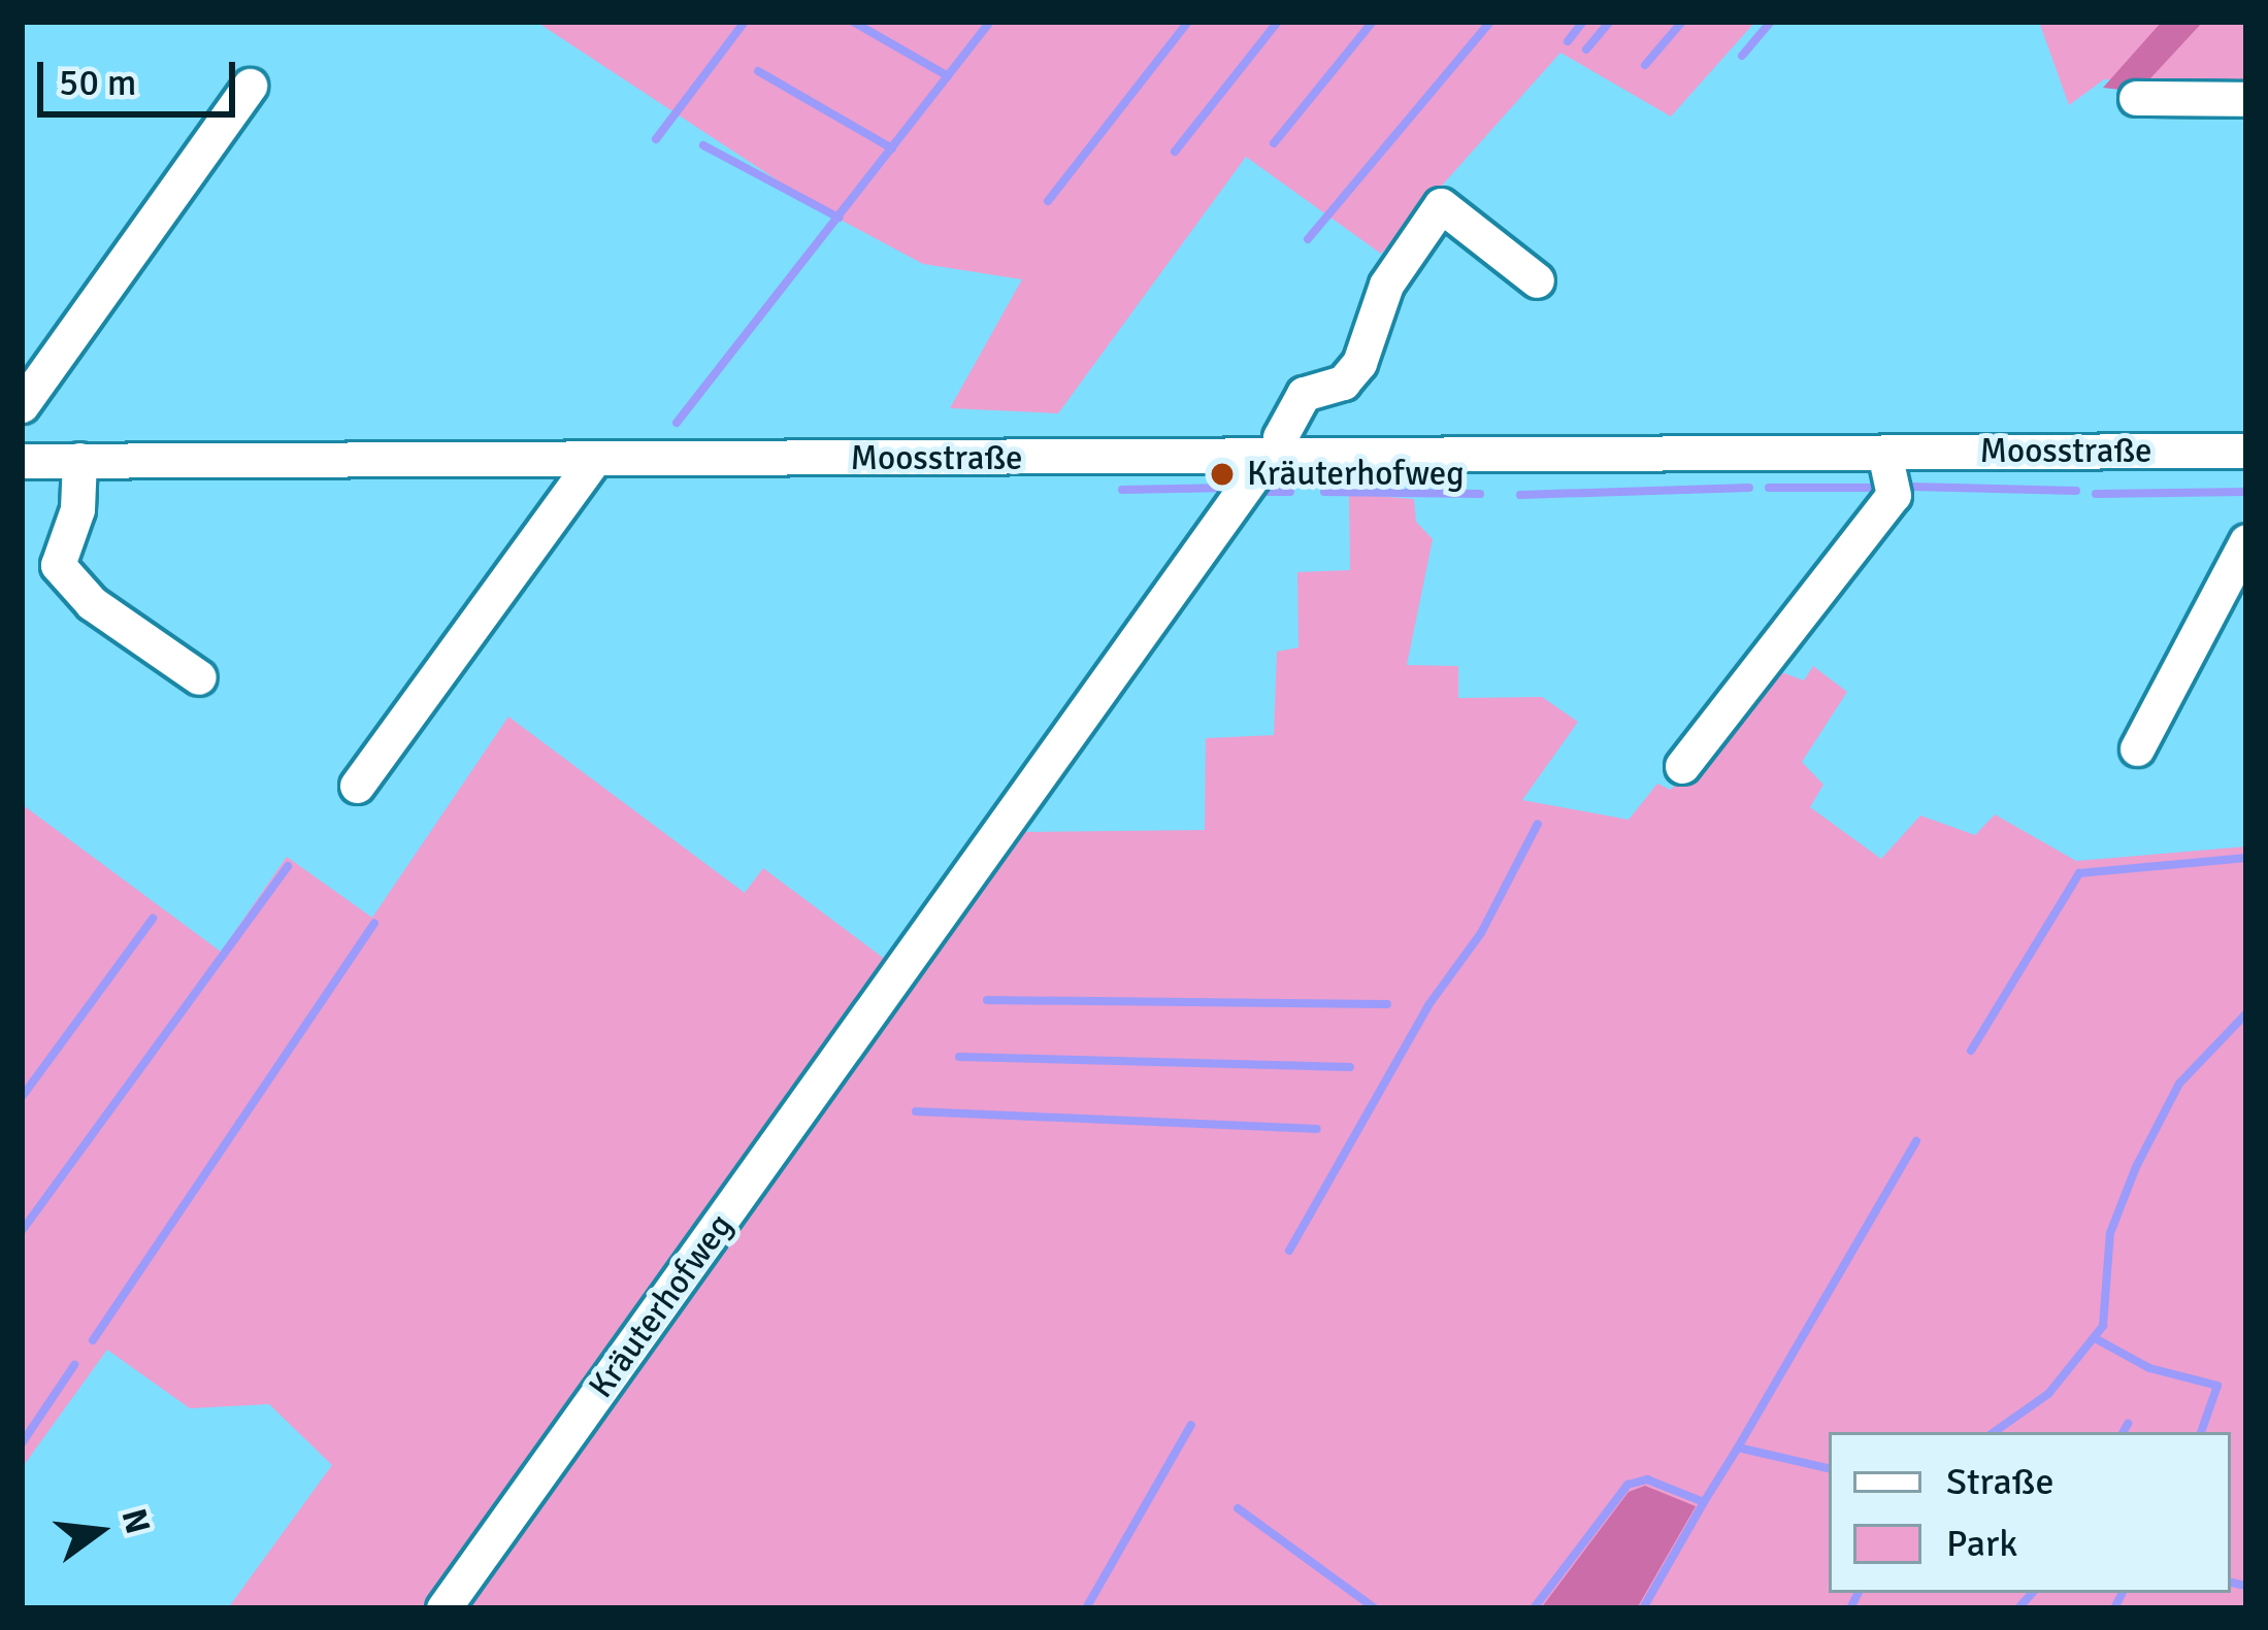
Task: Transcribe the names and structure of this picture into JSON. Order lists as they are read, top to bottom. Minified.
{"streets":{"street":["Moosstraße","Kräuterhofweg"]},"crossings":[["Moosstraße","Kräuterhofweg"]],"places":["Kräuterhofweg"],"legend":["Straße","Park"],"scale_bar":"50 m","north":"right"}
